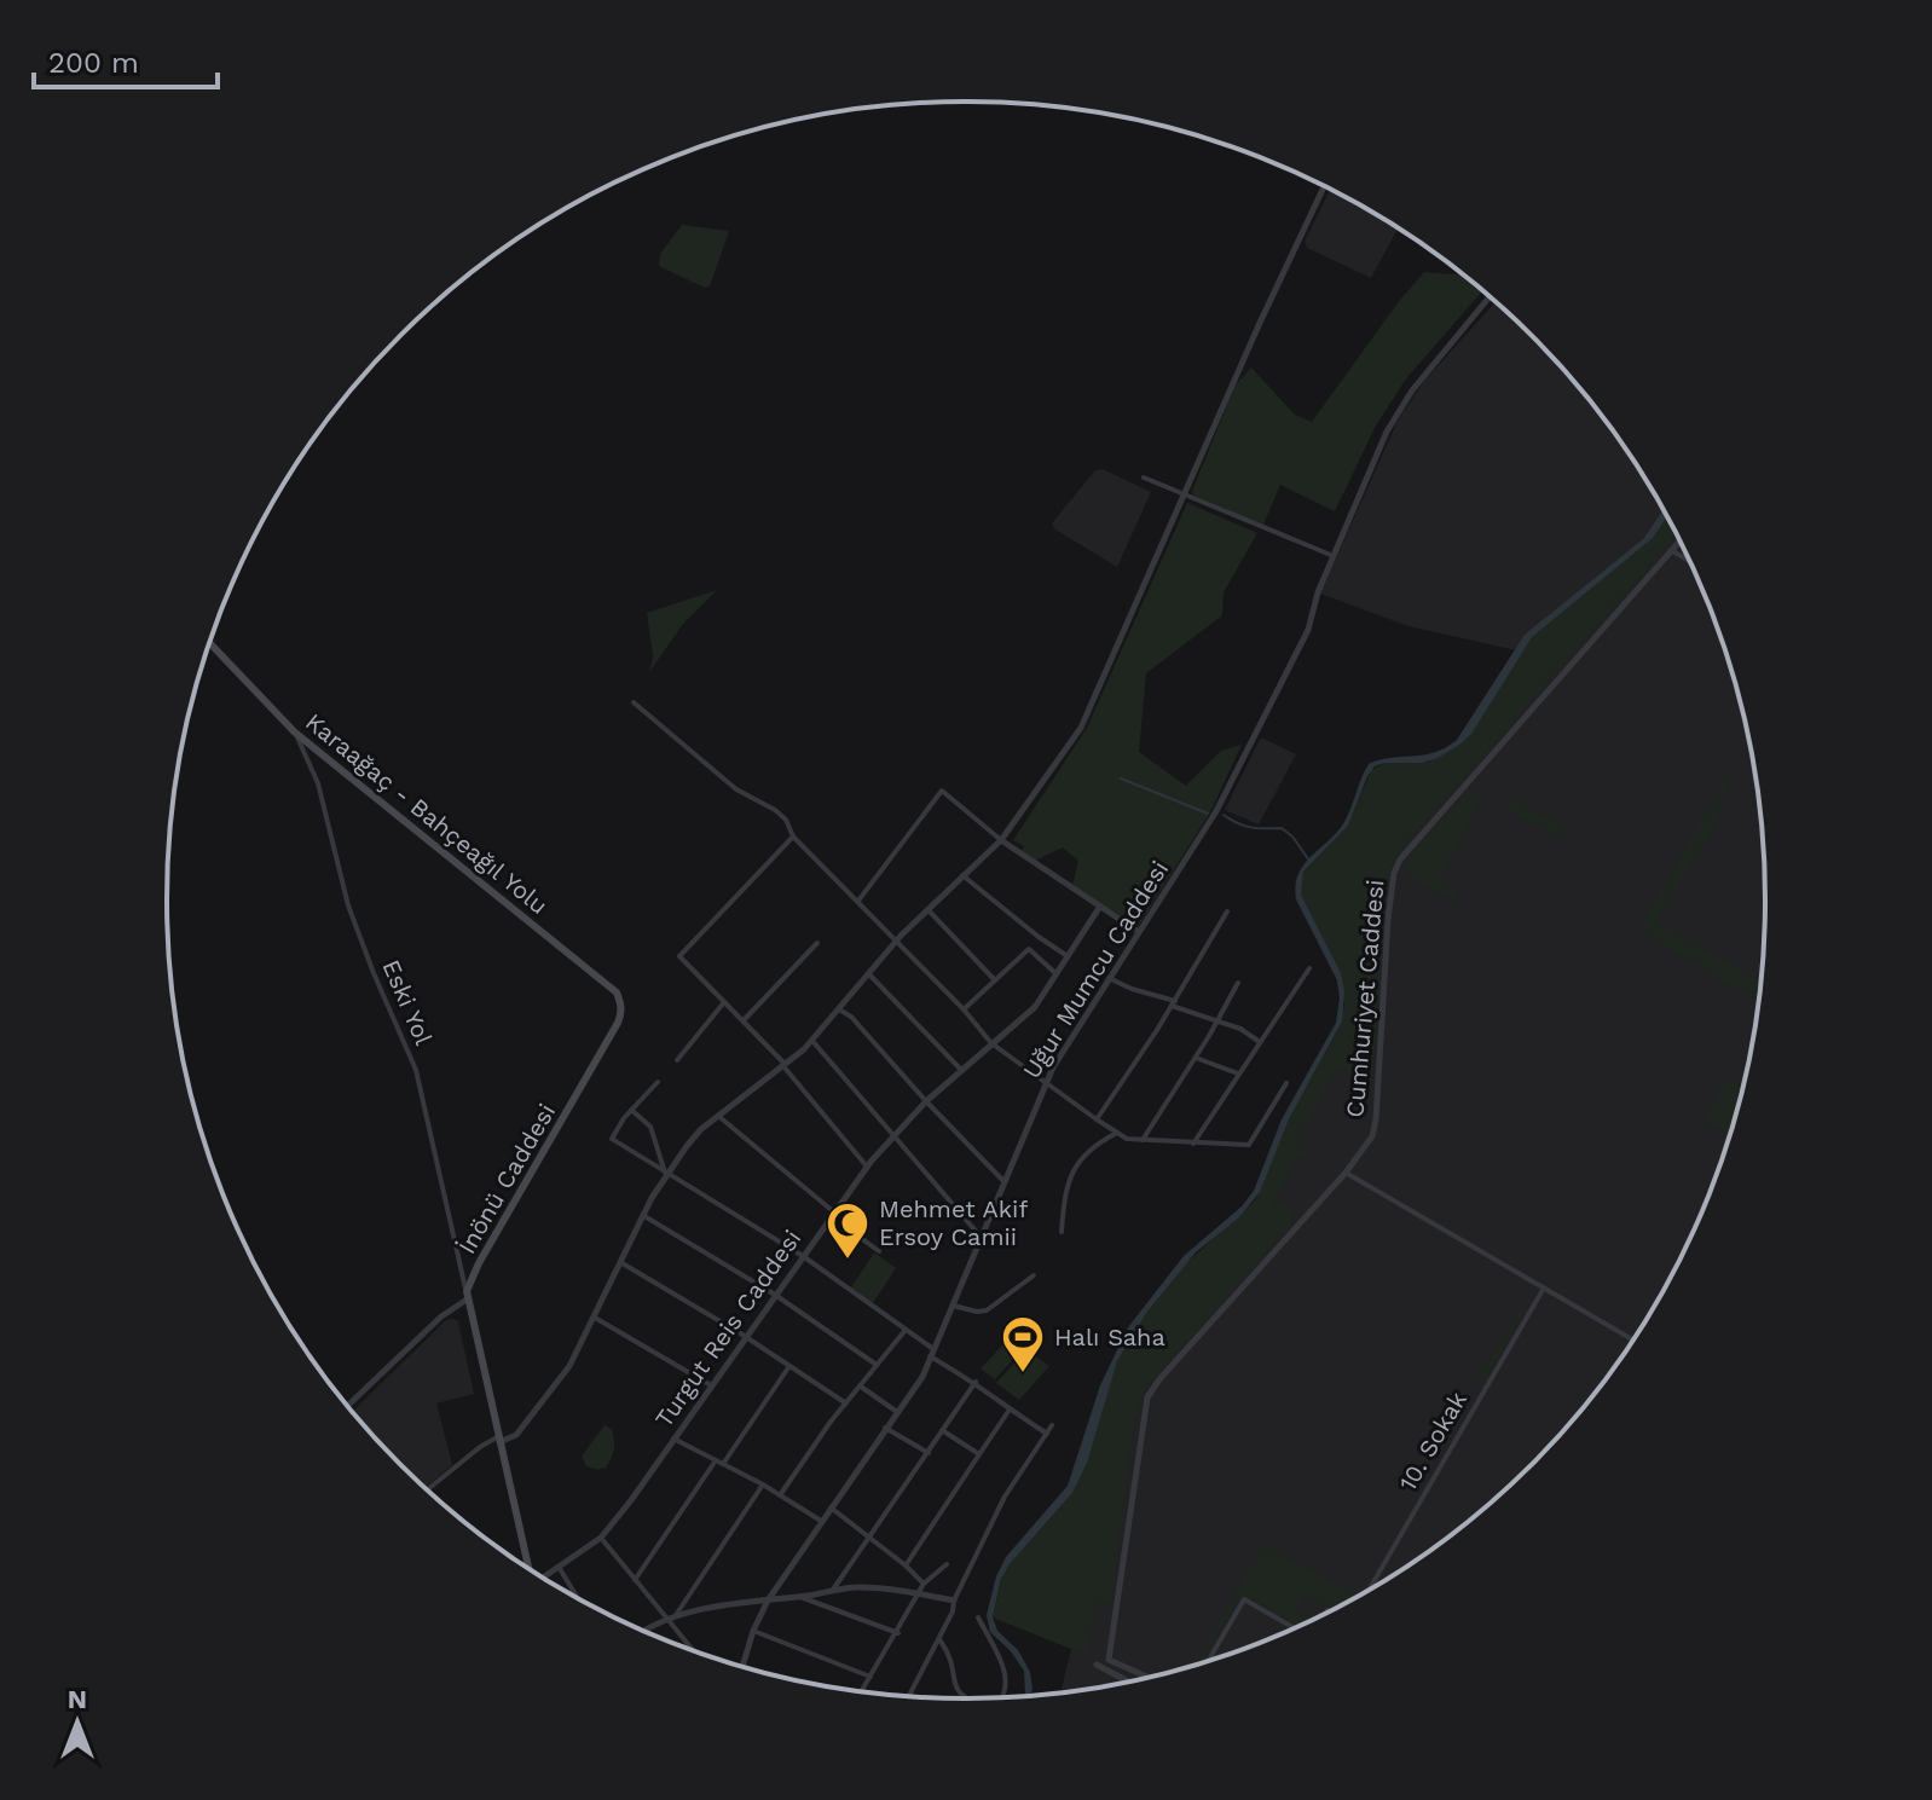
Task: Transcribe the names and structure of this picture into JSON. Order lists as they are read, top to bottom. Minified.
{"streets":{"main road":["Karaağaç - Bahçeağıl Yolu","İnönü Caddesi"],"street":["Uğur Mumcu Caddesi","Cumhuriyet Caddesi","Eski Yol","Turgut Reis Caddesi","10. Sokak"]},"crossings":[["Karaağaç - Bahçeağıl Yolu","Eski Yol"],["Karaağaç - Bahçeağıl Yolu","İnönü Caddesi"],["Eski Yol","İnönü Caddesi"]],"places":{"mosque":["Mehmet Akif Ersoy Camii"],"sports":["Halı Saha"]},"scale_bar":"200 m","north":"top"}
